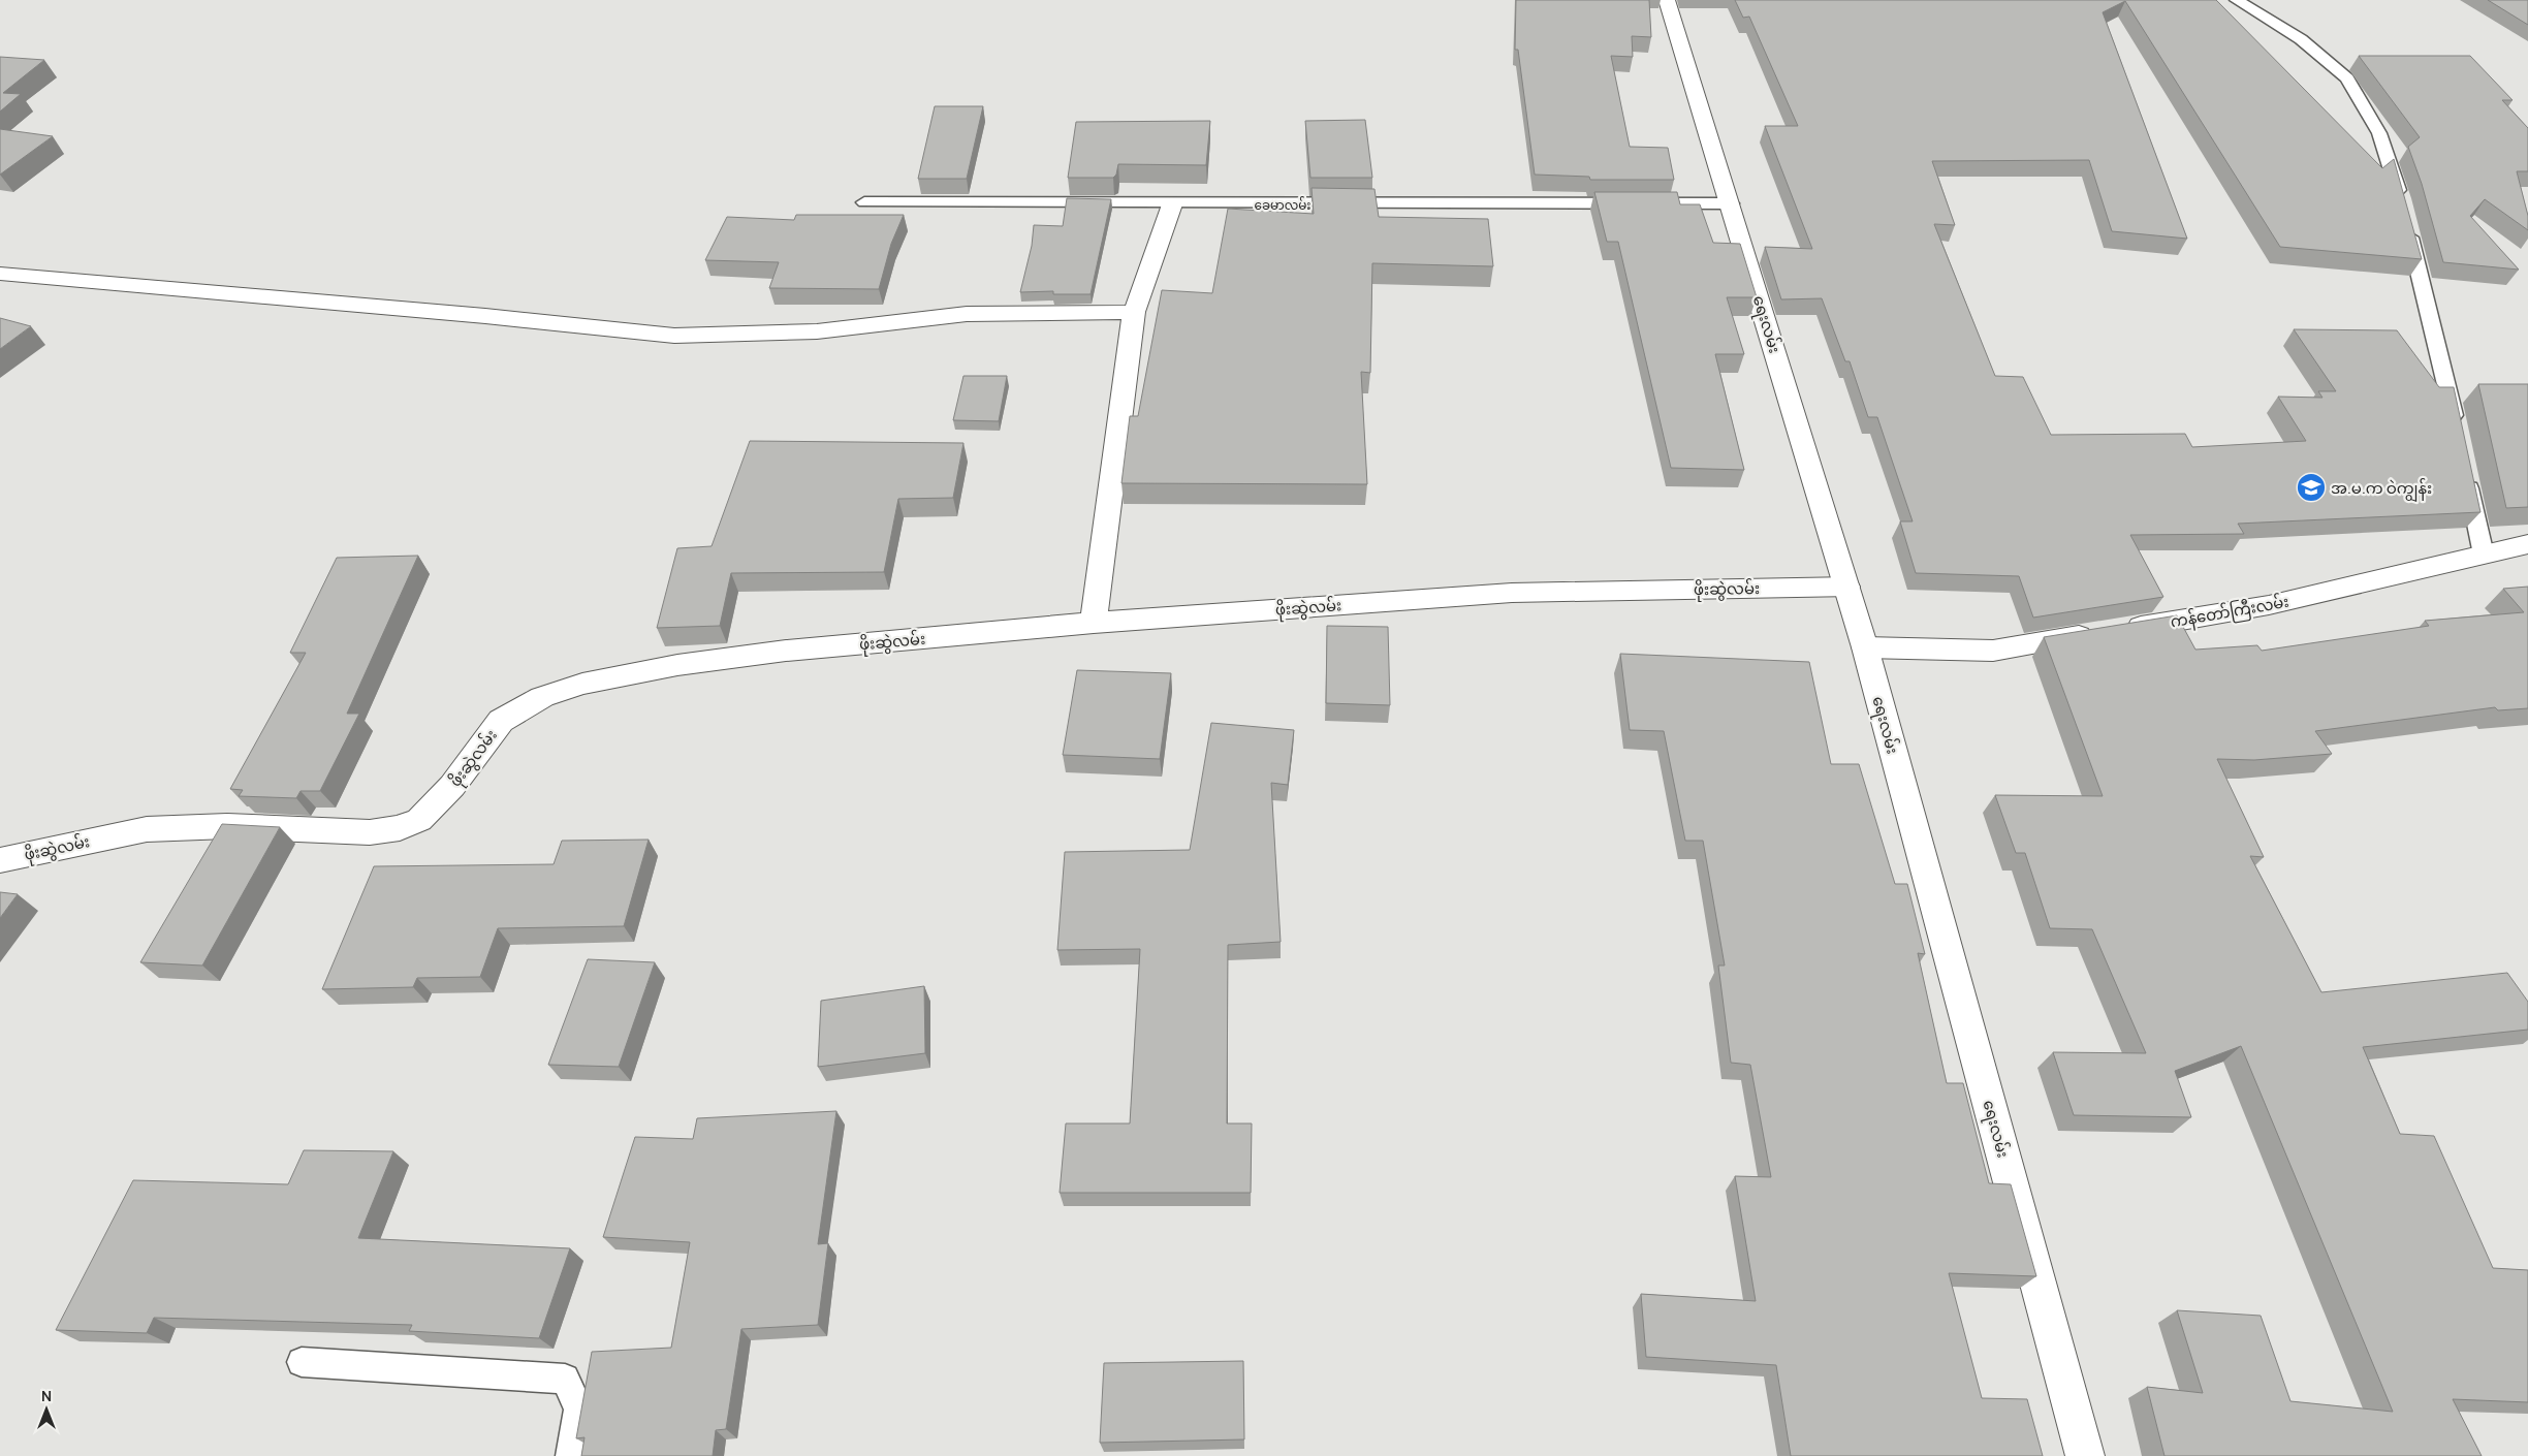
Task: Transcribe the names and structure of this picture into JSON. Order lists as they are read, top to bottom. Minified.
{"streets":{"street":["ရေးလမ်း","ဖိုးဆွဲလမ်း","ကန်တော်ကြီးလမ်း"],"lane":["ခေမာလမ်း"]},"crossings":[["ခေမာလမ်း","ရေးလမ်း"],["ရေးလမ်း","ဖိုးဆွဲလမ်း"],["ရေးလမ်း","ကန်တော်ကြီးလမ်း"]],"places":{"school or university":["အ.မ.က ဝဲကျွန်း"]},"north":"top"}
